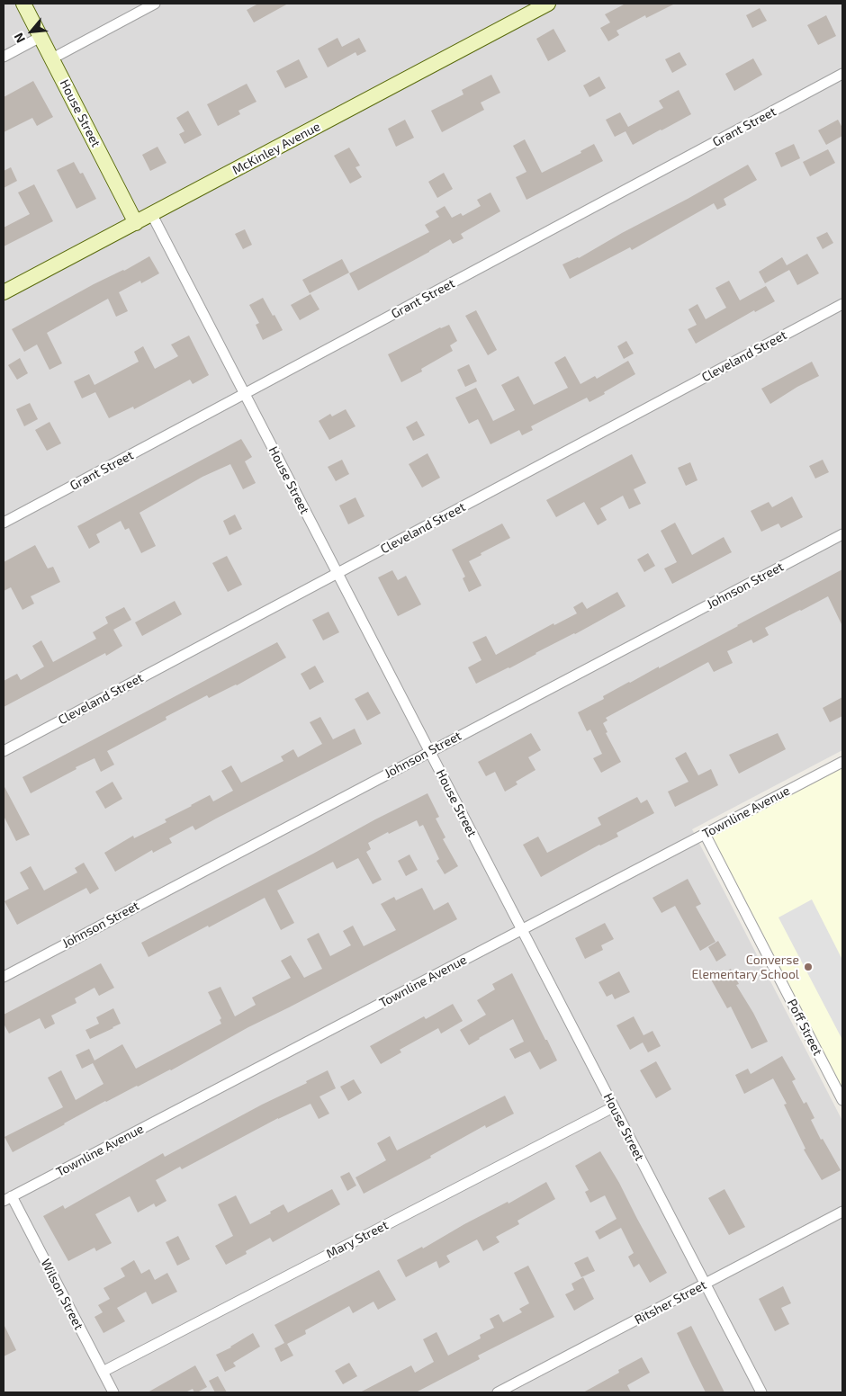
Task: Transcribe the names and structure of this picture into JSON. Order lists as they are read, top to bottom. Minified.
{"streets":{"street":["House Street","Grant Street","McKinley Avenue","Cleveland Street","Johnson Street","Townline Avenue","Poff Street","Mary Street","Wilson Street","Ritsher Street"]},"crossings":[["House Street","Grant Street"],["House Street","McKinley Avenue"],["House Street","Cleveland Street"],["House Street","Johnson Street"],["House Street","Townline Avenue"],["House Street","Mary Street"],["House Street","Ritsher Street"],["Townline Avenue","Poff Street"],["Townline Avenue","Wilson Street"],["Mary Street","Wilson Street"]],"places":["Converse Elementary School"],"north":"bottom left"}
